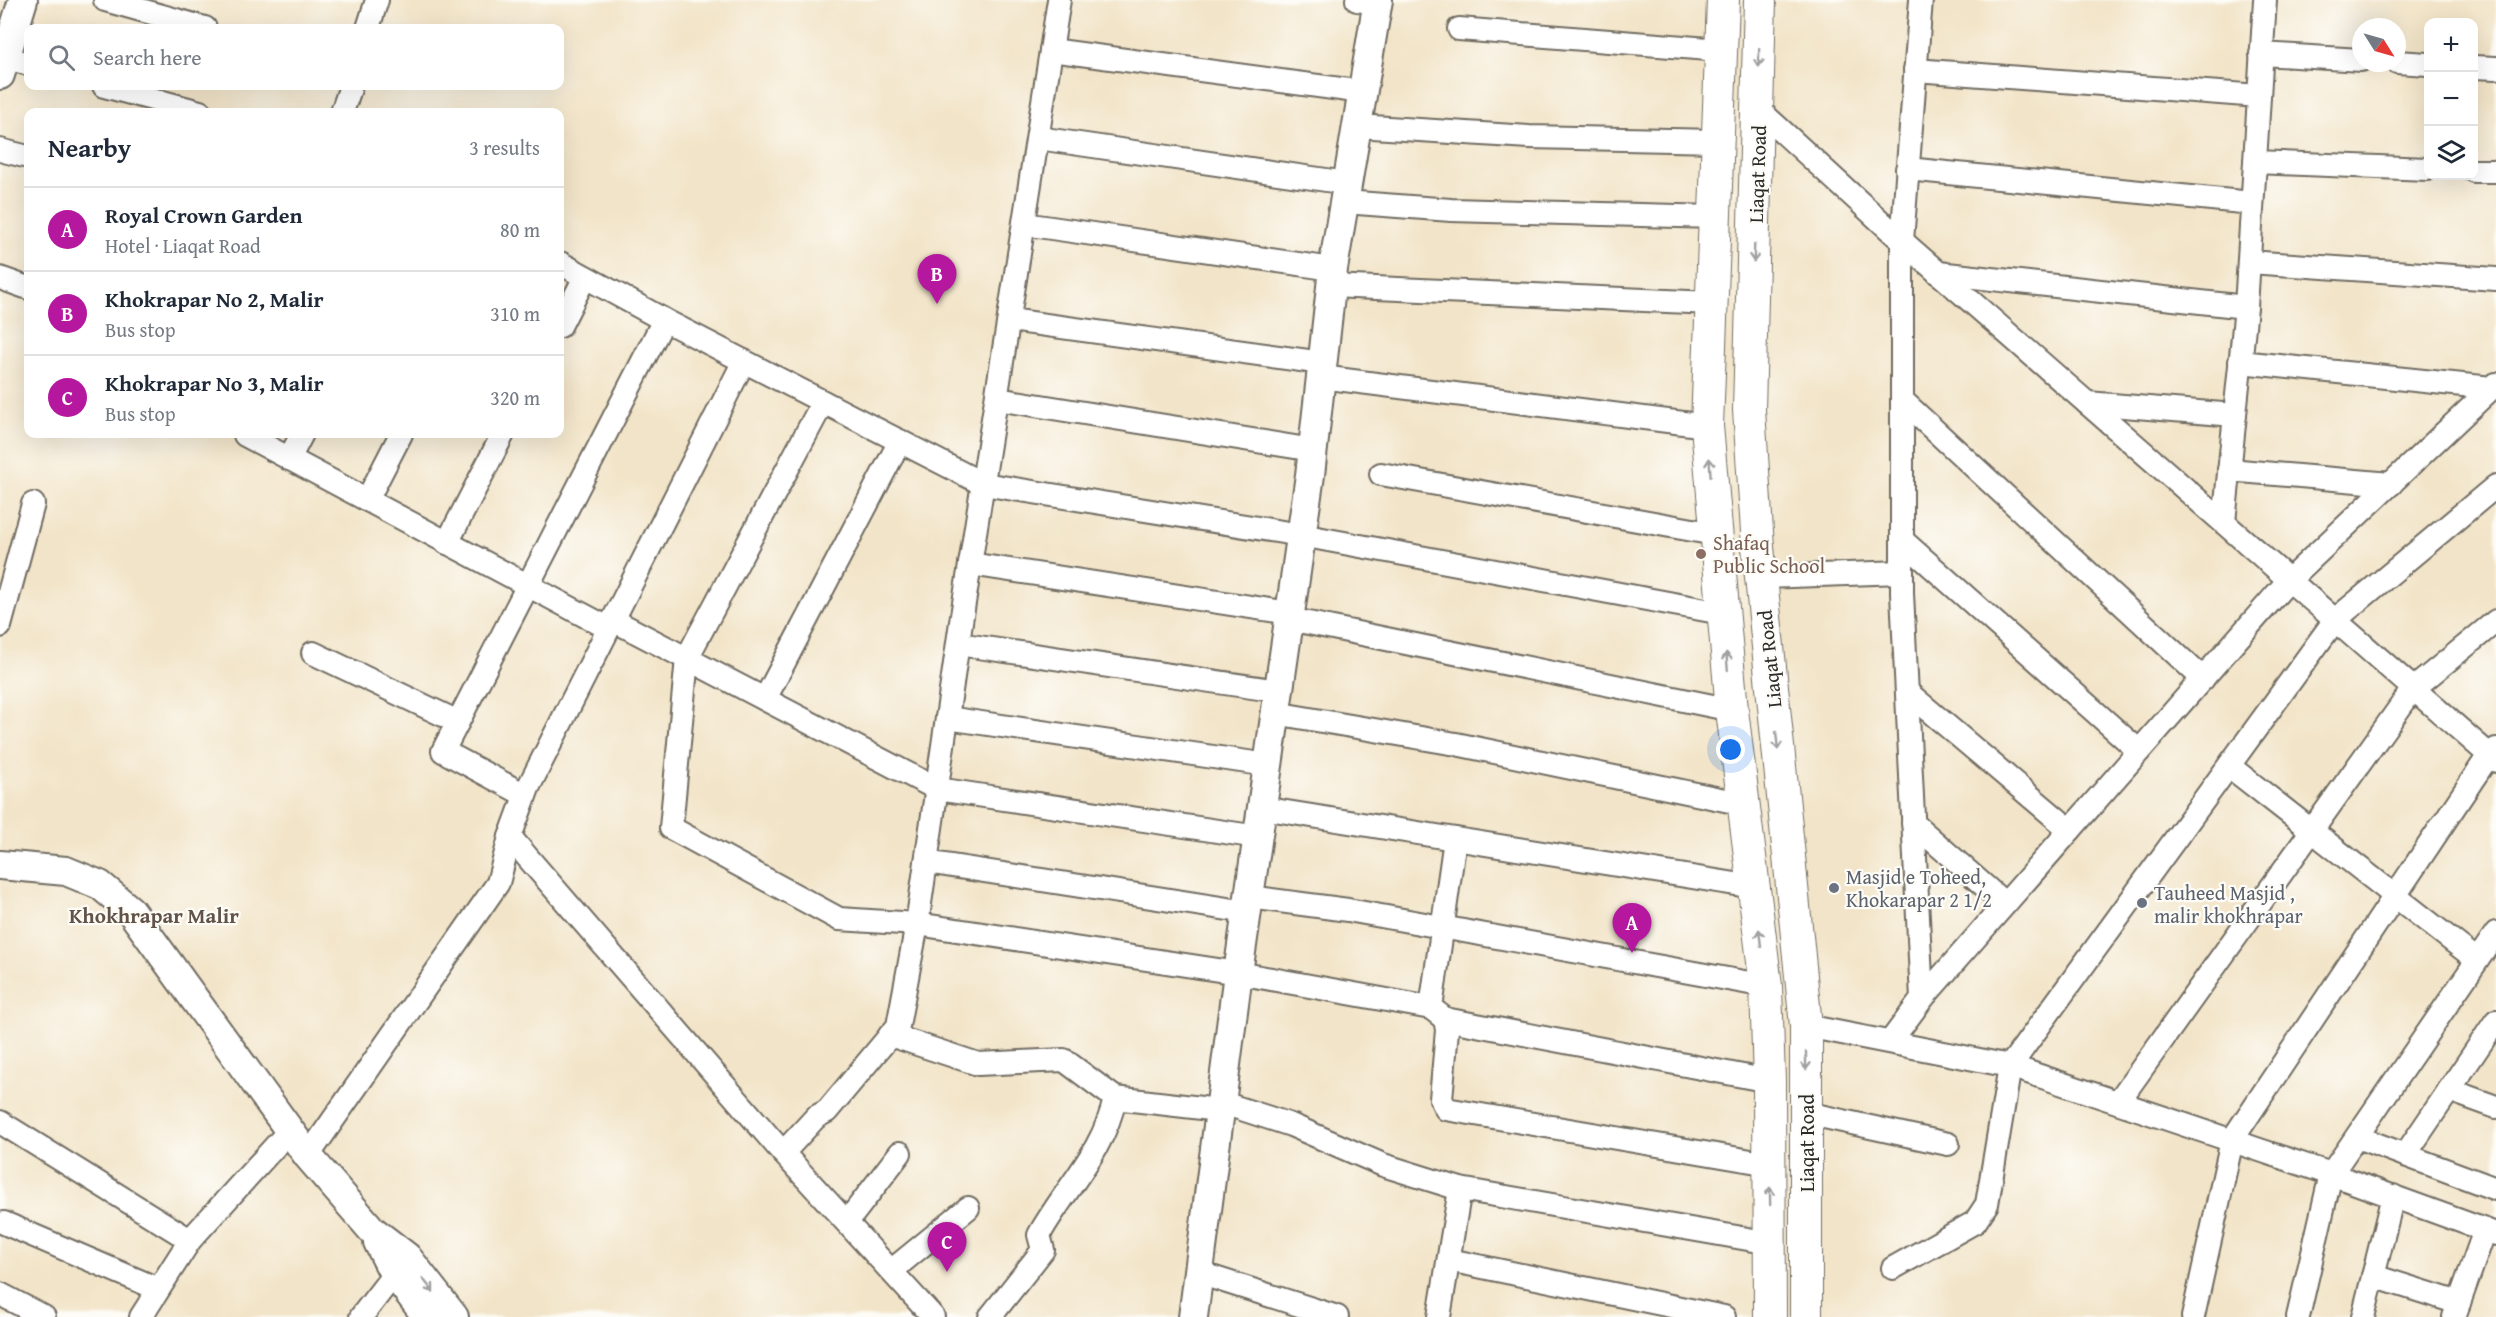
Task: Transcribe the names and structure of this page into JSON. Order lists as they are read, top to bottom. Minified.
{"streets":{"main road":["Liaqat Road"]},"districts":["Khokhrapar Malir"],"places":["Shafaq Public School","Masjid e Toheed, Khokarapar 2 1/2","Tauheed Masjid , malir khokhrapar"],"north":"bottom right","page":{"map_buttons":["+","−"],"search":"Search here","heading":["Nearby","3 results"],"list":[{"mark":"A","name":"Royal Crown Garden","note":"Hotel · Liaqat Road","value":"80 m"},{"mark":"B","name":"Khokrapar No 2, Malir","note":"Bus stop","value":"310 m"},{"mark":"C","name":"Khokrapar No 3, Malir","note":"Bus stop","value":"320 m"}],"pins":["B","A","C"]}}
